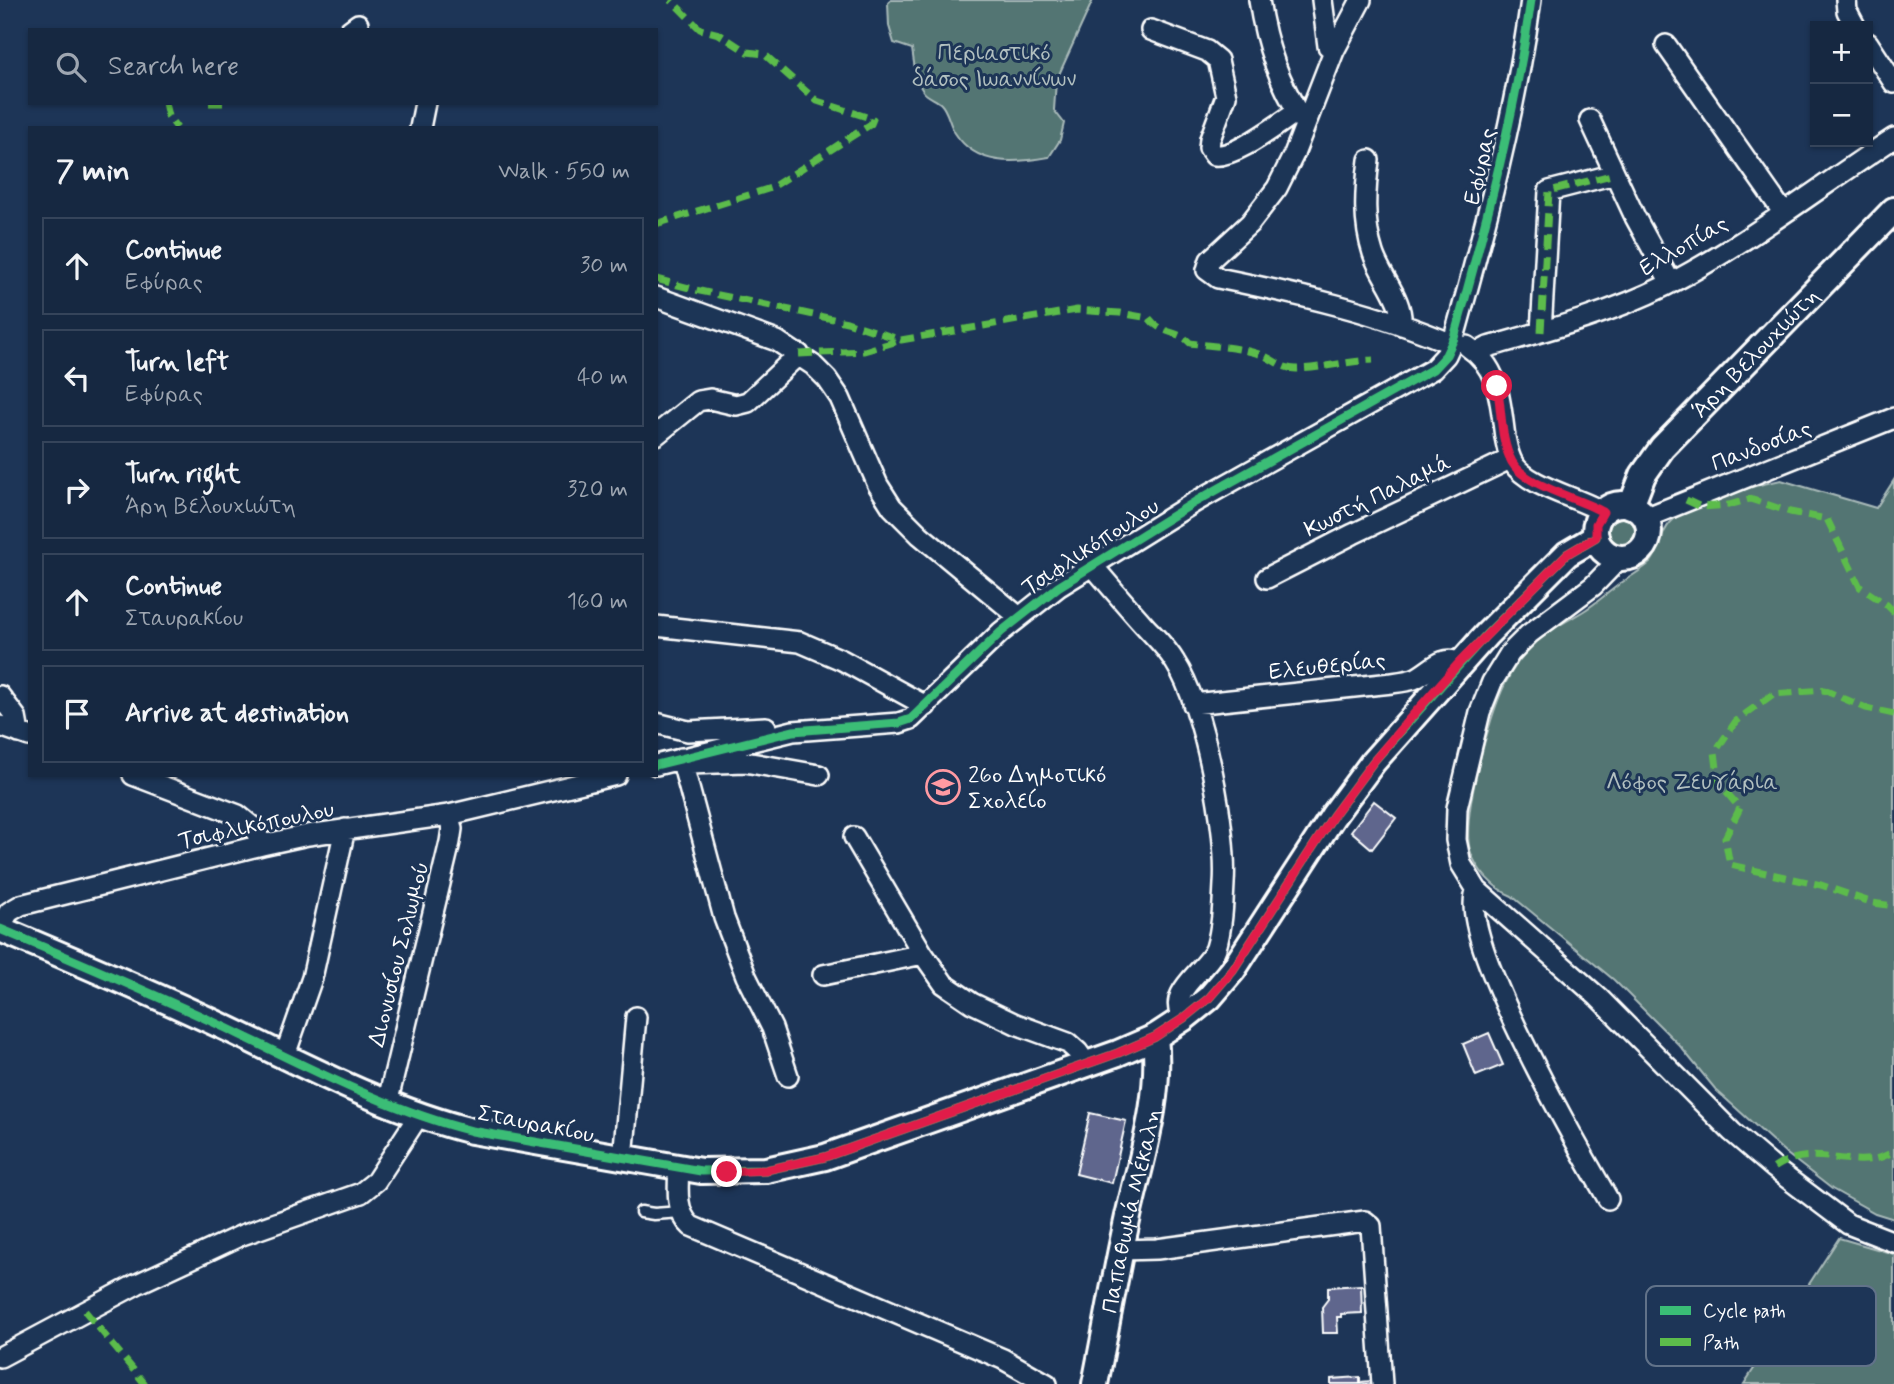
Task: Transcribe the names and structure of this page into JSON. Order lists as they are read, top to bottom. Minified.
{"streets":{"street":["Εφύρας","Ελλοπίας","Άρη Βελουχιώτη","Πανδοσίας","Κωστή Παλαμά","Τσιφλικόπουλου","Ελευθερίας","Διονυσίου Σολωμού","Σταυρακίου","Παπαθωμά Μέκαλη"]},"crossings":[["Εφύρας","Τσιφλικόπουλου"],["Άρη Βελουχιώτη","Πανδοσίας"],["Τσιφλικόπουλου","Διονυσίου Σολωμού"],["Τσιφλικόπουλου","Σταυρακίου"],["Διονυσίου Σολωμού","Σταυρακίου"]],"parks":["Περιαστικό δάσος Ιωαννίνων","Λόφος Ζευγάρια"],"places":{"school or university":["26ο Δημοτικό Σχολείο"]},"legend":["Cycle path","Path"],"page":{"map_buttons":["+","−"],"search":"Search here","heading":["7 min","Walk · 550 m"],"list":[["Continue","Εφύρας","30 m"],["Turn left","Εφύρας","40 m"],["Turn right","Άρη Βελουχιώτη","320 m"],["Continue","Σταυρακίου","160 m"],"Arrive at destination"]}}
